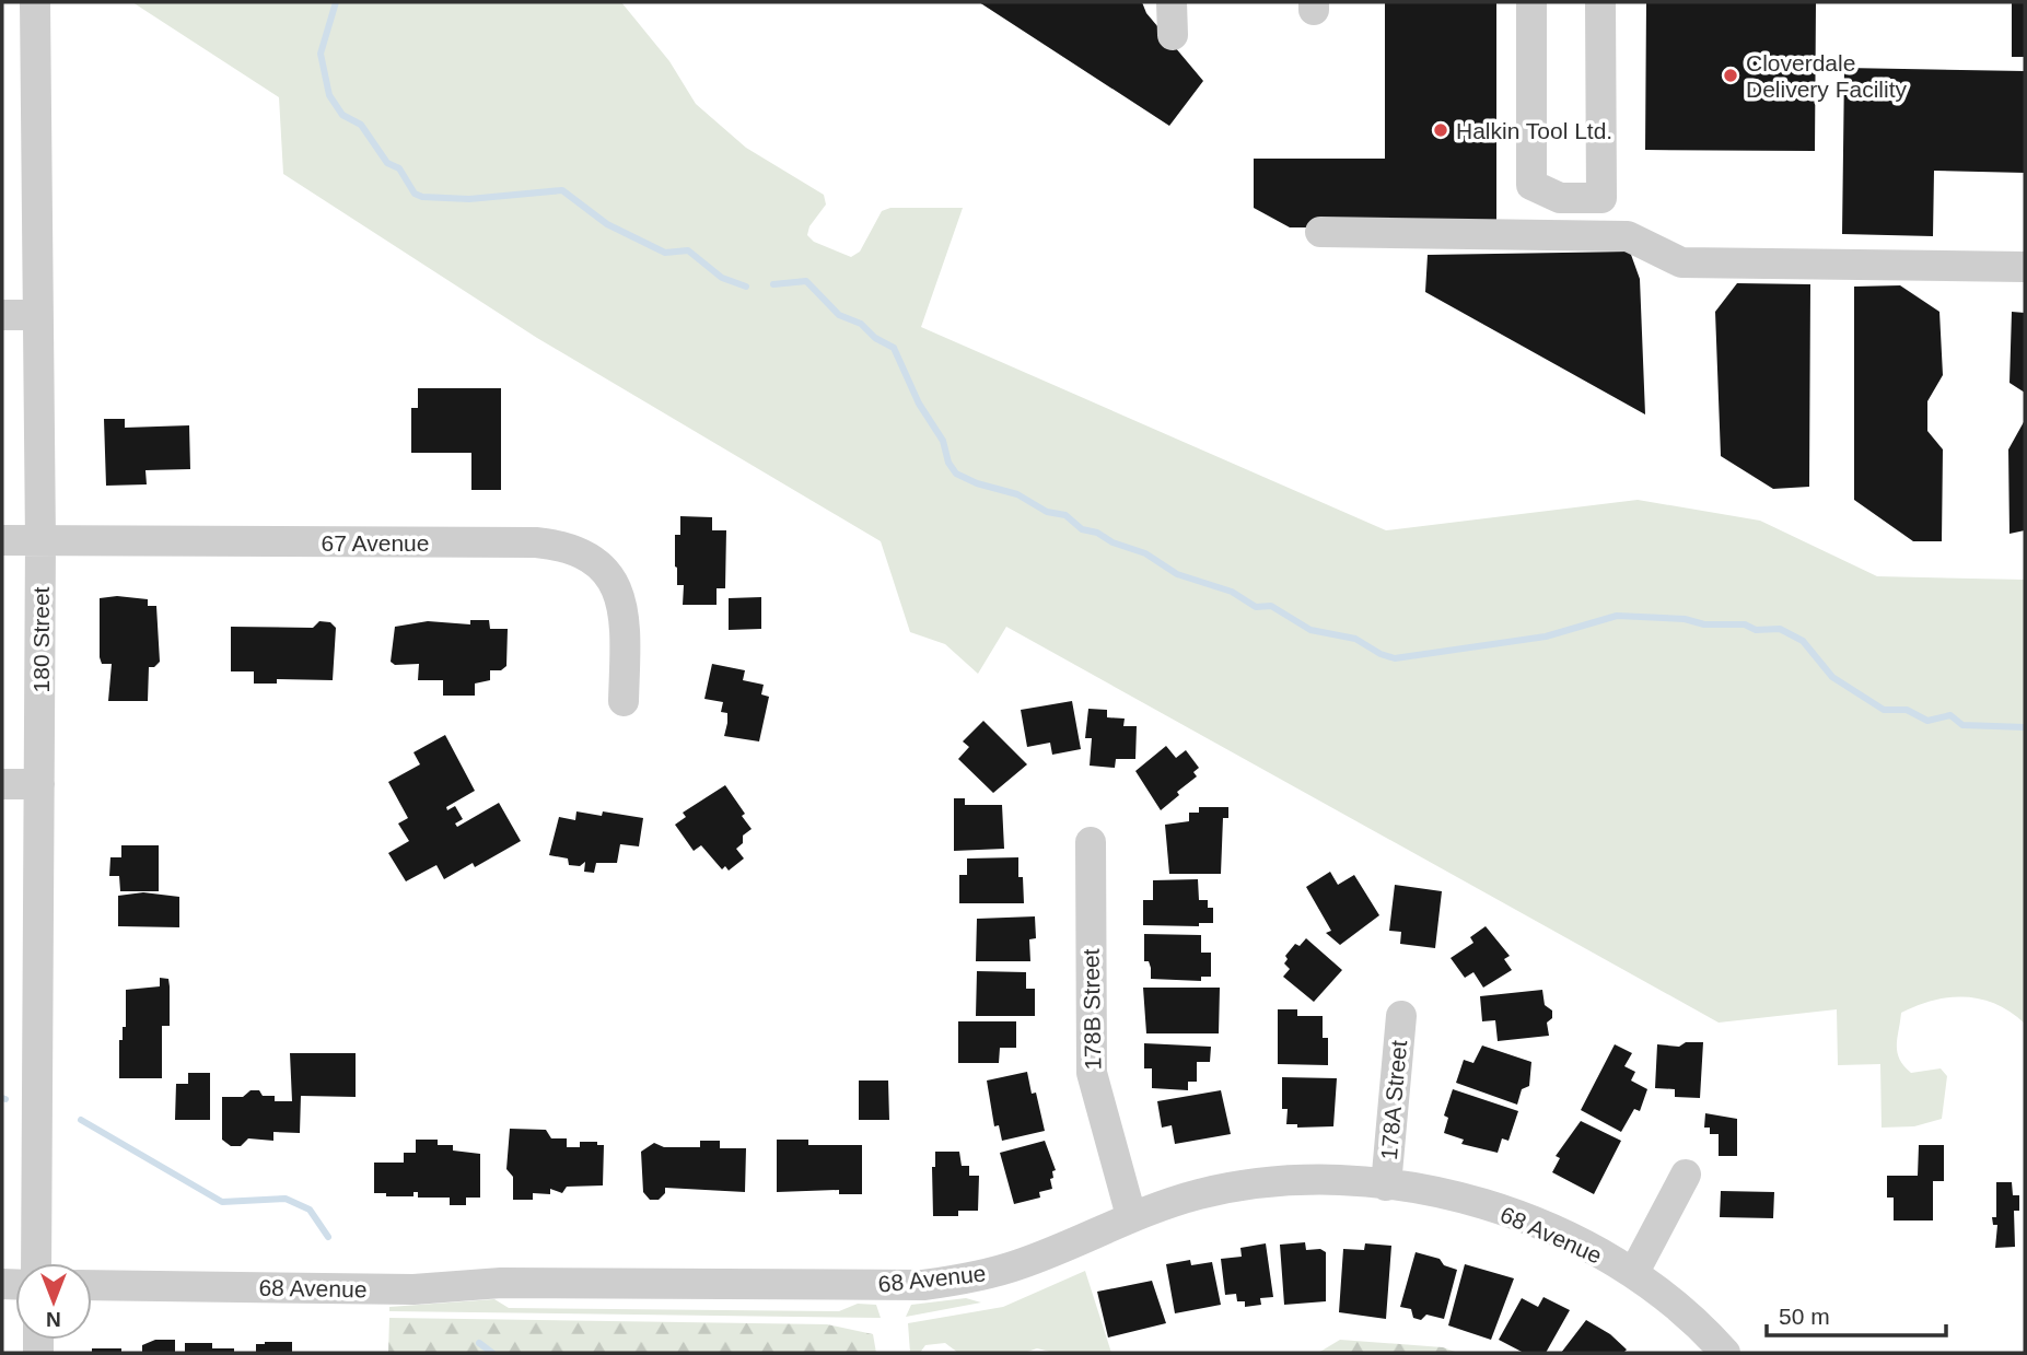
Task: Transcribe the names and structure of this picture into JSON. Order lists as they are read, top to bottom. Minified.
{"streets":{"street":["67 Avenue","180 Street","178B Street","178A Street","68 Avenue"]},"crossings":[["67 Avenue","180 Street"],["178B Street","68 Avenue"],["178A Street","68 Avenue"]],"places":["Cloverdale Delivery Facility","Halkin Tool Ltd."],"scale_bar":"50 m","north":"bottom"}
